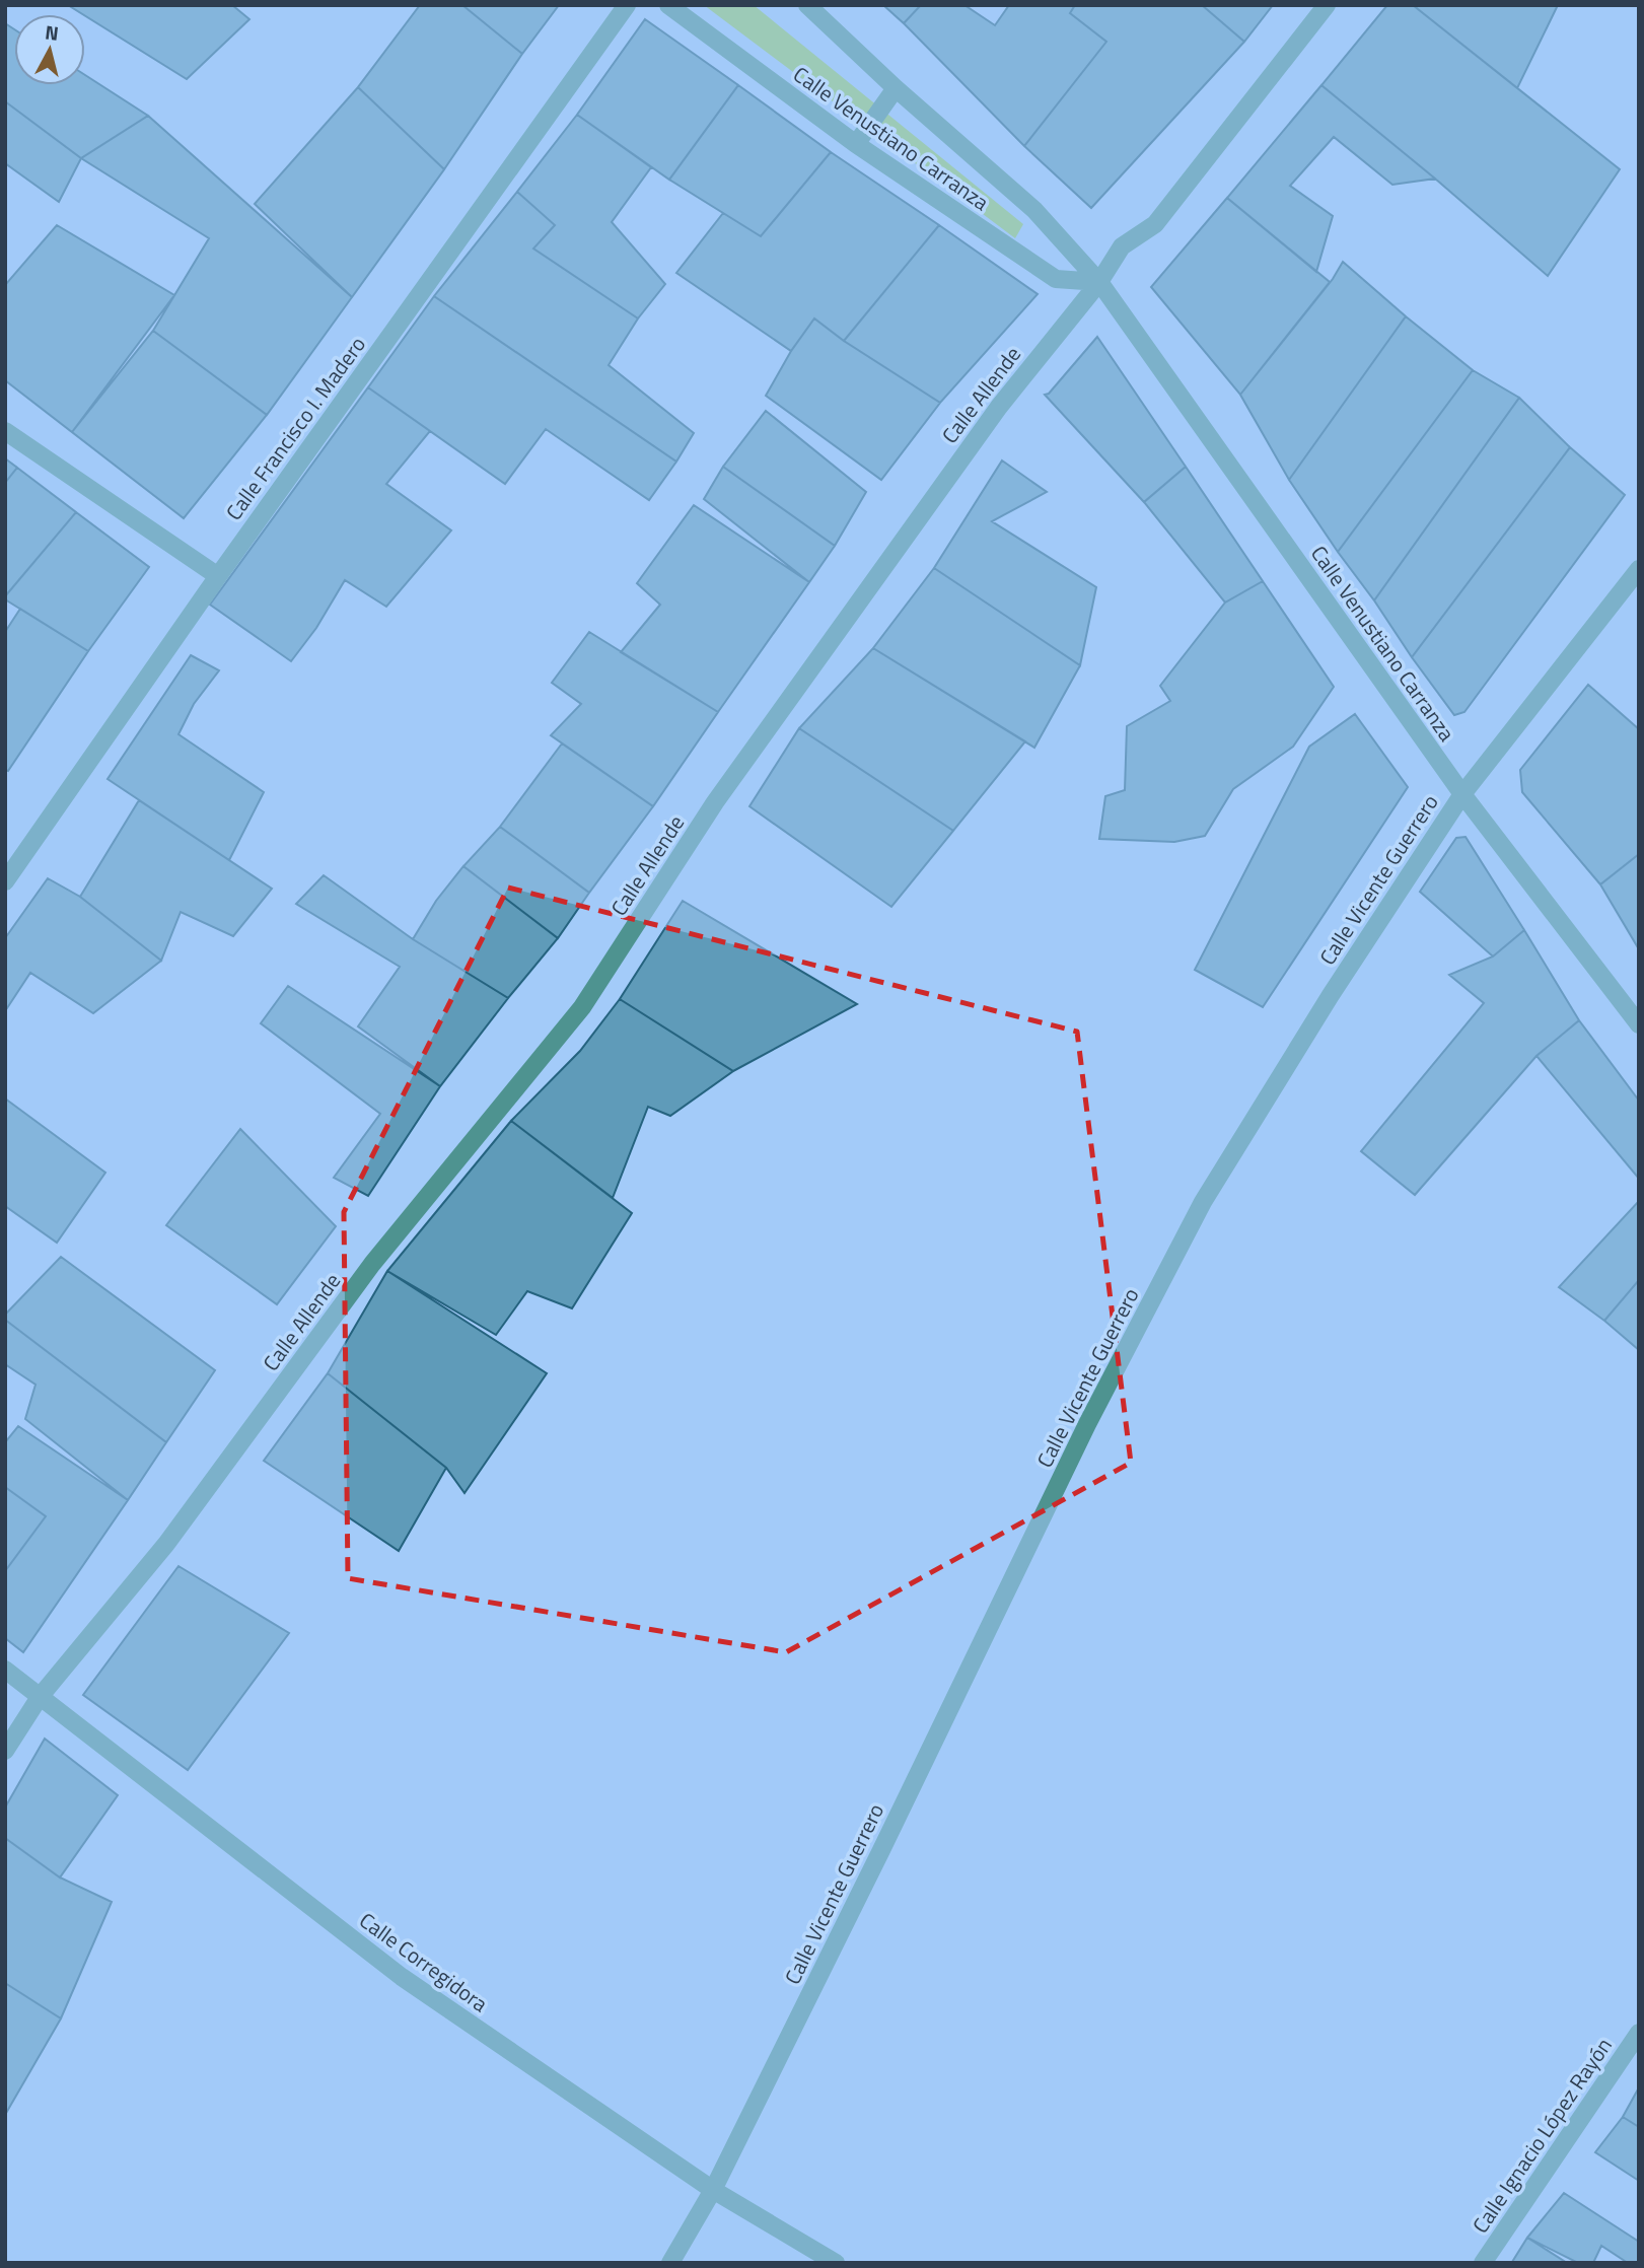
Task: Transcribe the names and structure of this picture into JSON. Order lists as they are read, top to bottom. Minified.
{"streets":{"street":["Calle Venustiano Carranza","Calle Allende","Calle Francisco I. Madero","Calle Vicente Guerrero","Calle Corregidora","Calle Ignacio López Rayón"]},"crossings":[["Calle Venustiano Carranza","Calle Allende"],["Calle Venustiano Carranza","Calle Vicente Guerrero"],["Calle Allende","Calle Corregidora"],["Calle Vicente Guerrero","Calle Corregidora"]],"north":"top"}
